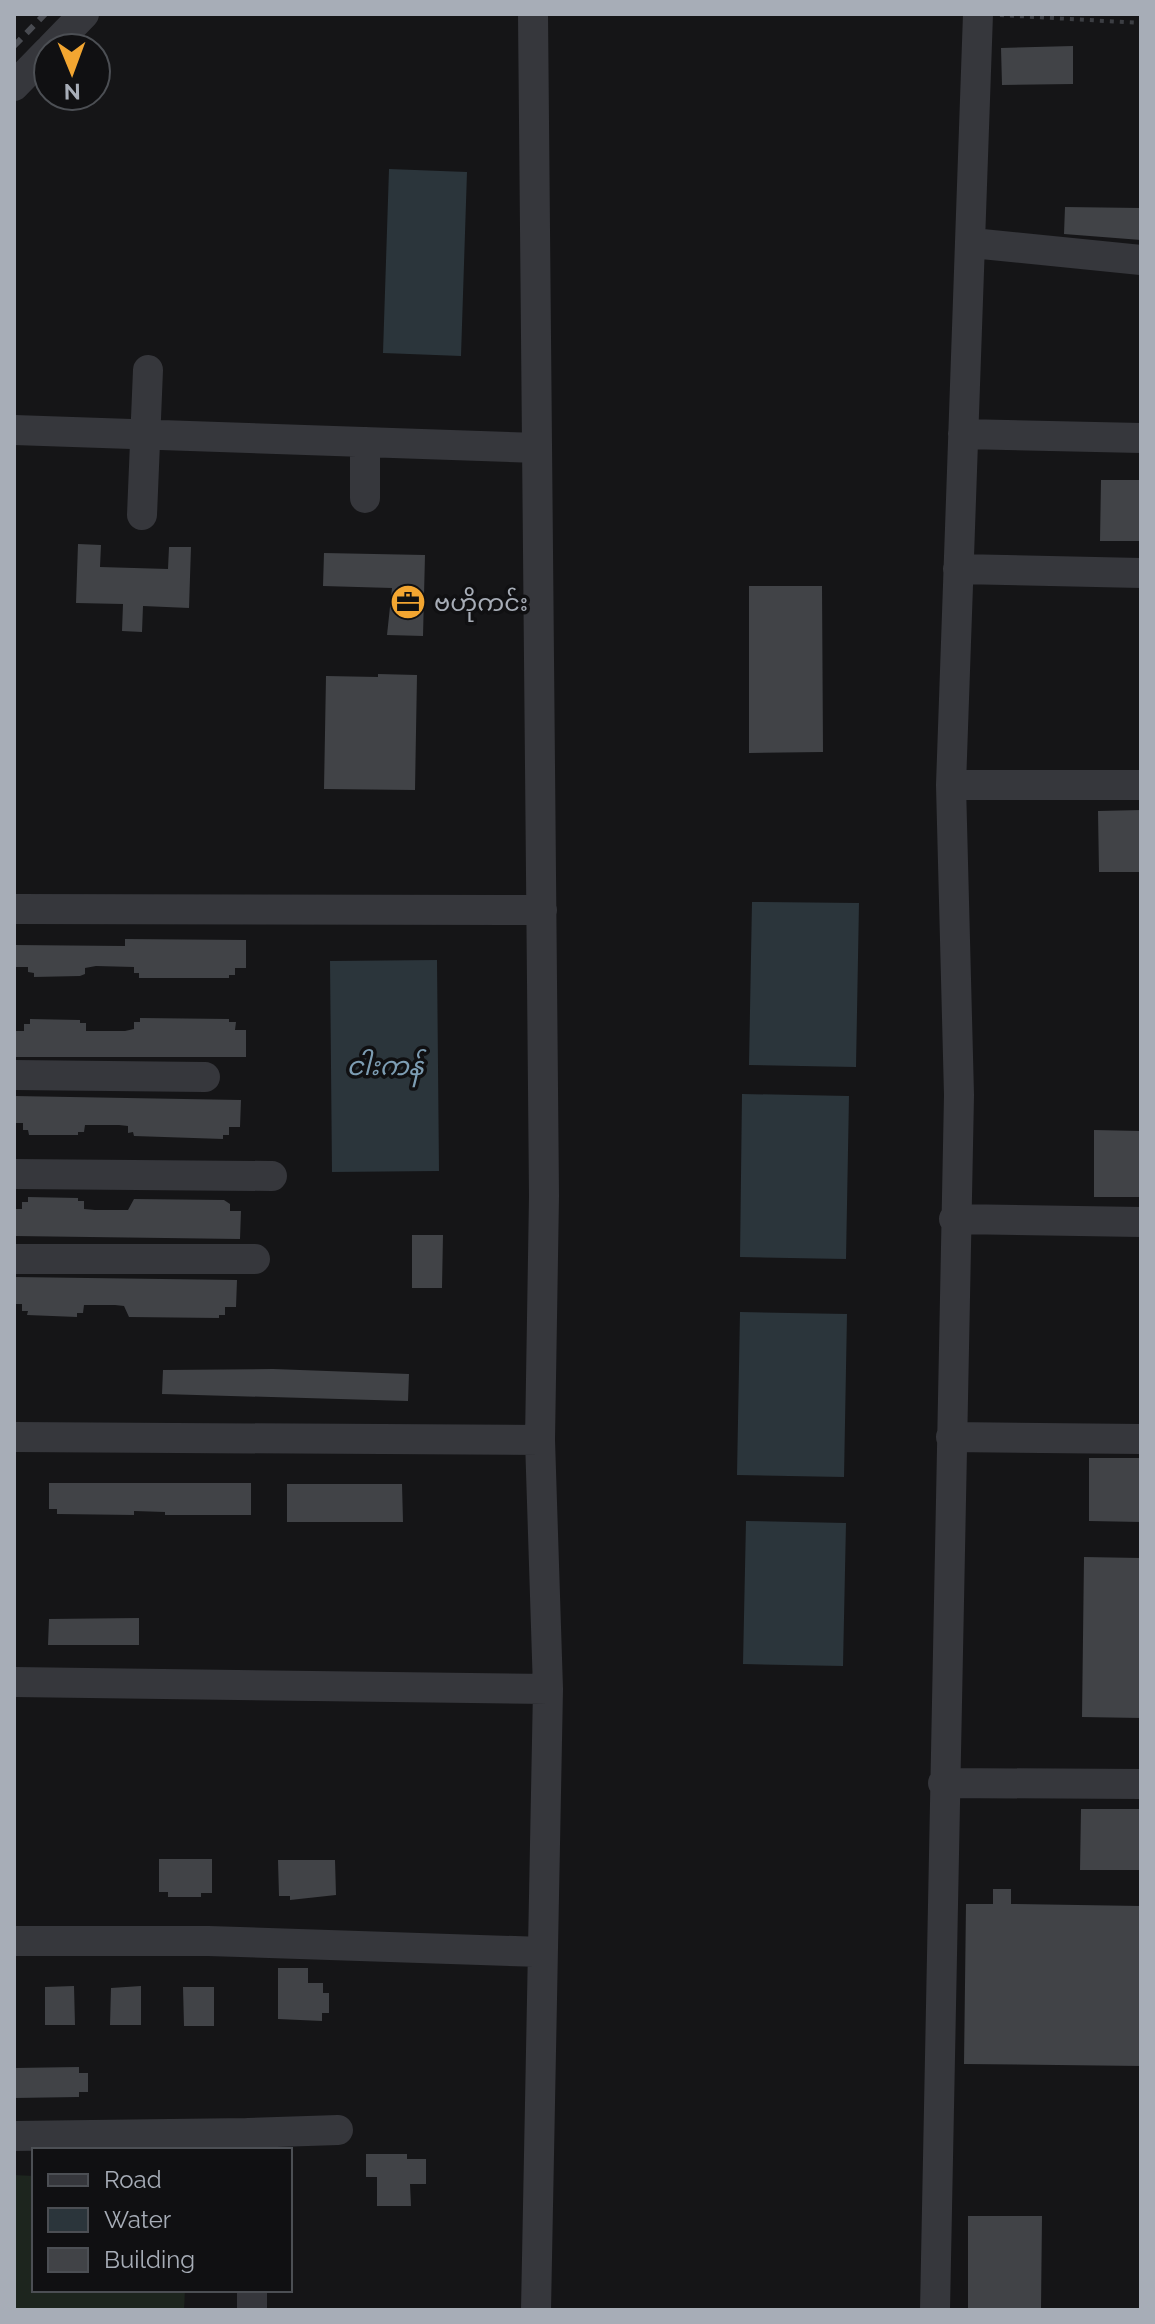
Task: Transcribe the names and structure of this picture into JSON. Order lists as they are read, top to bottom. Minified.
{"water":["ငါးကန်"],"places":{"office":["ဗဟိုကင်း"]},"legend":["Road","Water","Building"],"north":"bottom"}
